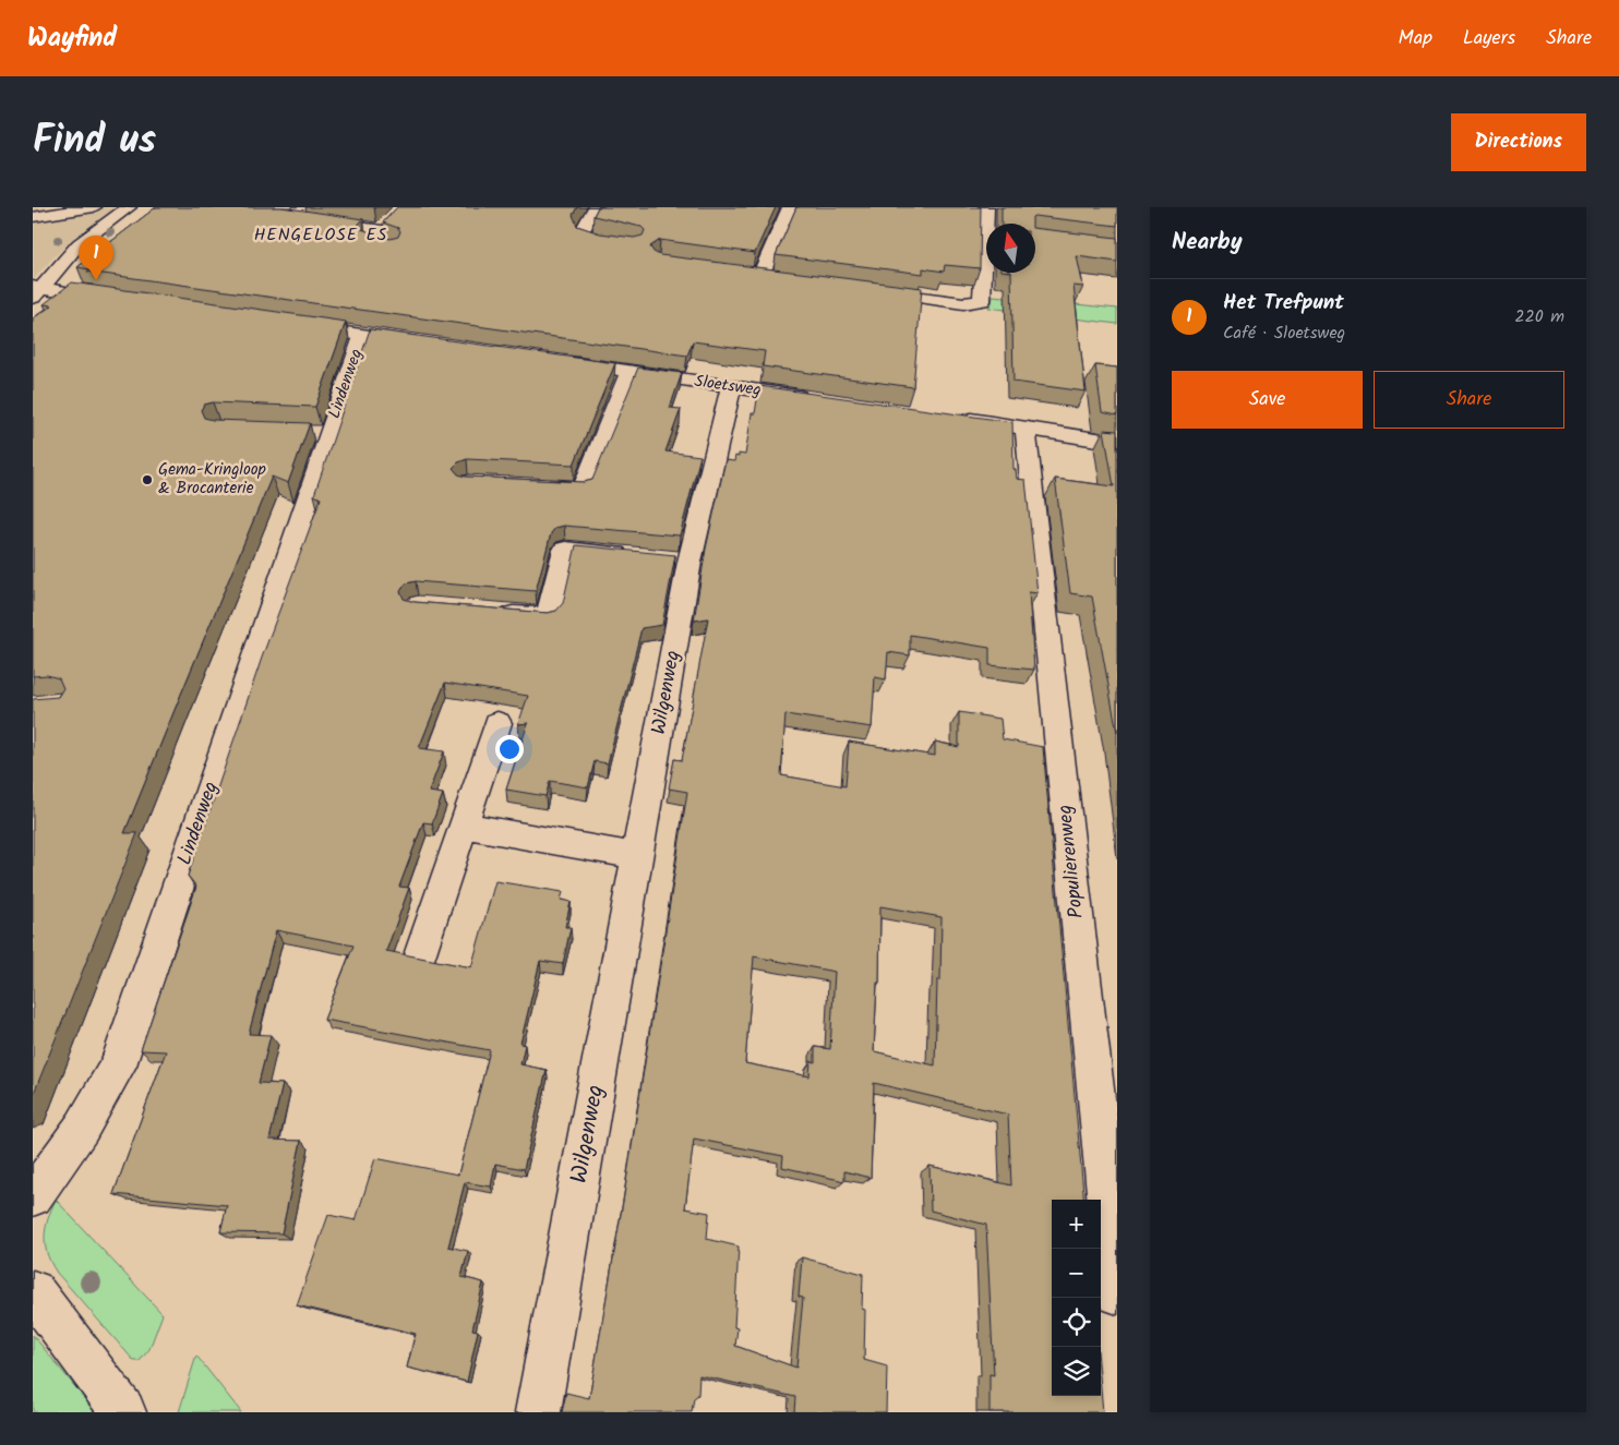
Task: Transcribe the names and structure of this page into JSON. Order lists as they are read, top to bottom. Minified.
{"streets":{"street":["Lindenweg","Sloetsweg","Wilgenweg","Populierenweg"]},"crossings":[["Sloetsweg","Wilgenweg"]],"districts":["HENGELOSE ES"],"places":["Gema-Kringloop & Brocanterie"],"north":"top","page":{"header":"Wayfind","nav":["Map","Layers","Share"],"title":"Find us","buttons":["Directions",["Save","Share"]],"heading":"Nearby","pins":"1","list":[{"mark":"1","name":"Het Trefpunt","note":"Café · Sloetsweg","value":"220 m"}],"map_buttons":["+","−"]}}
